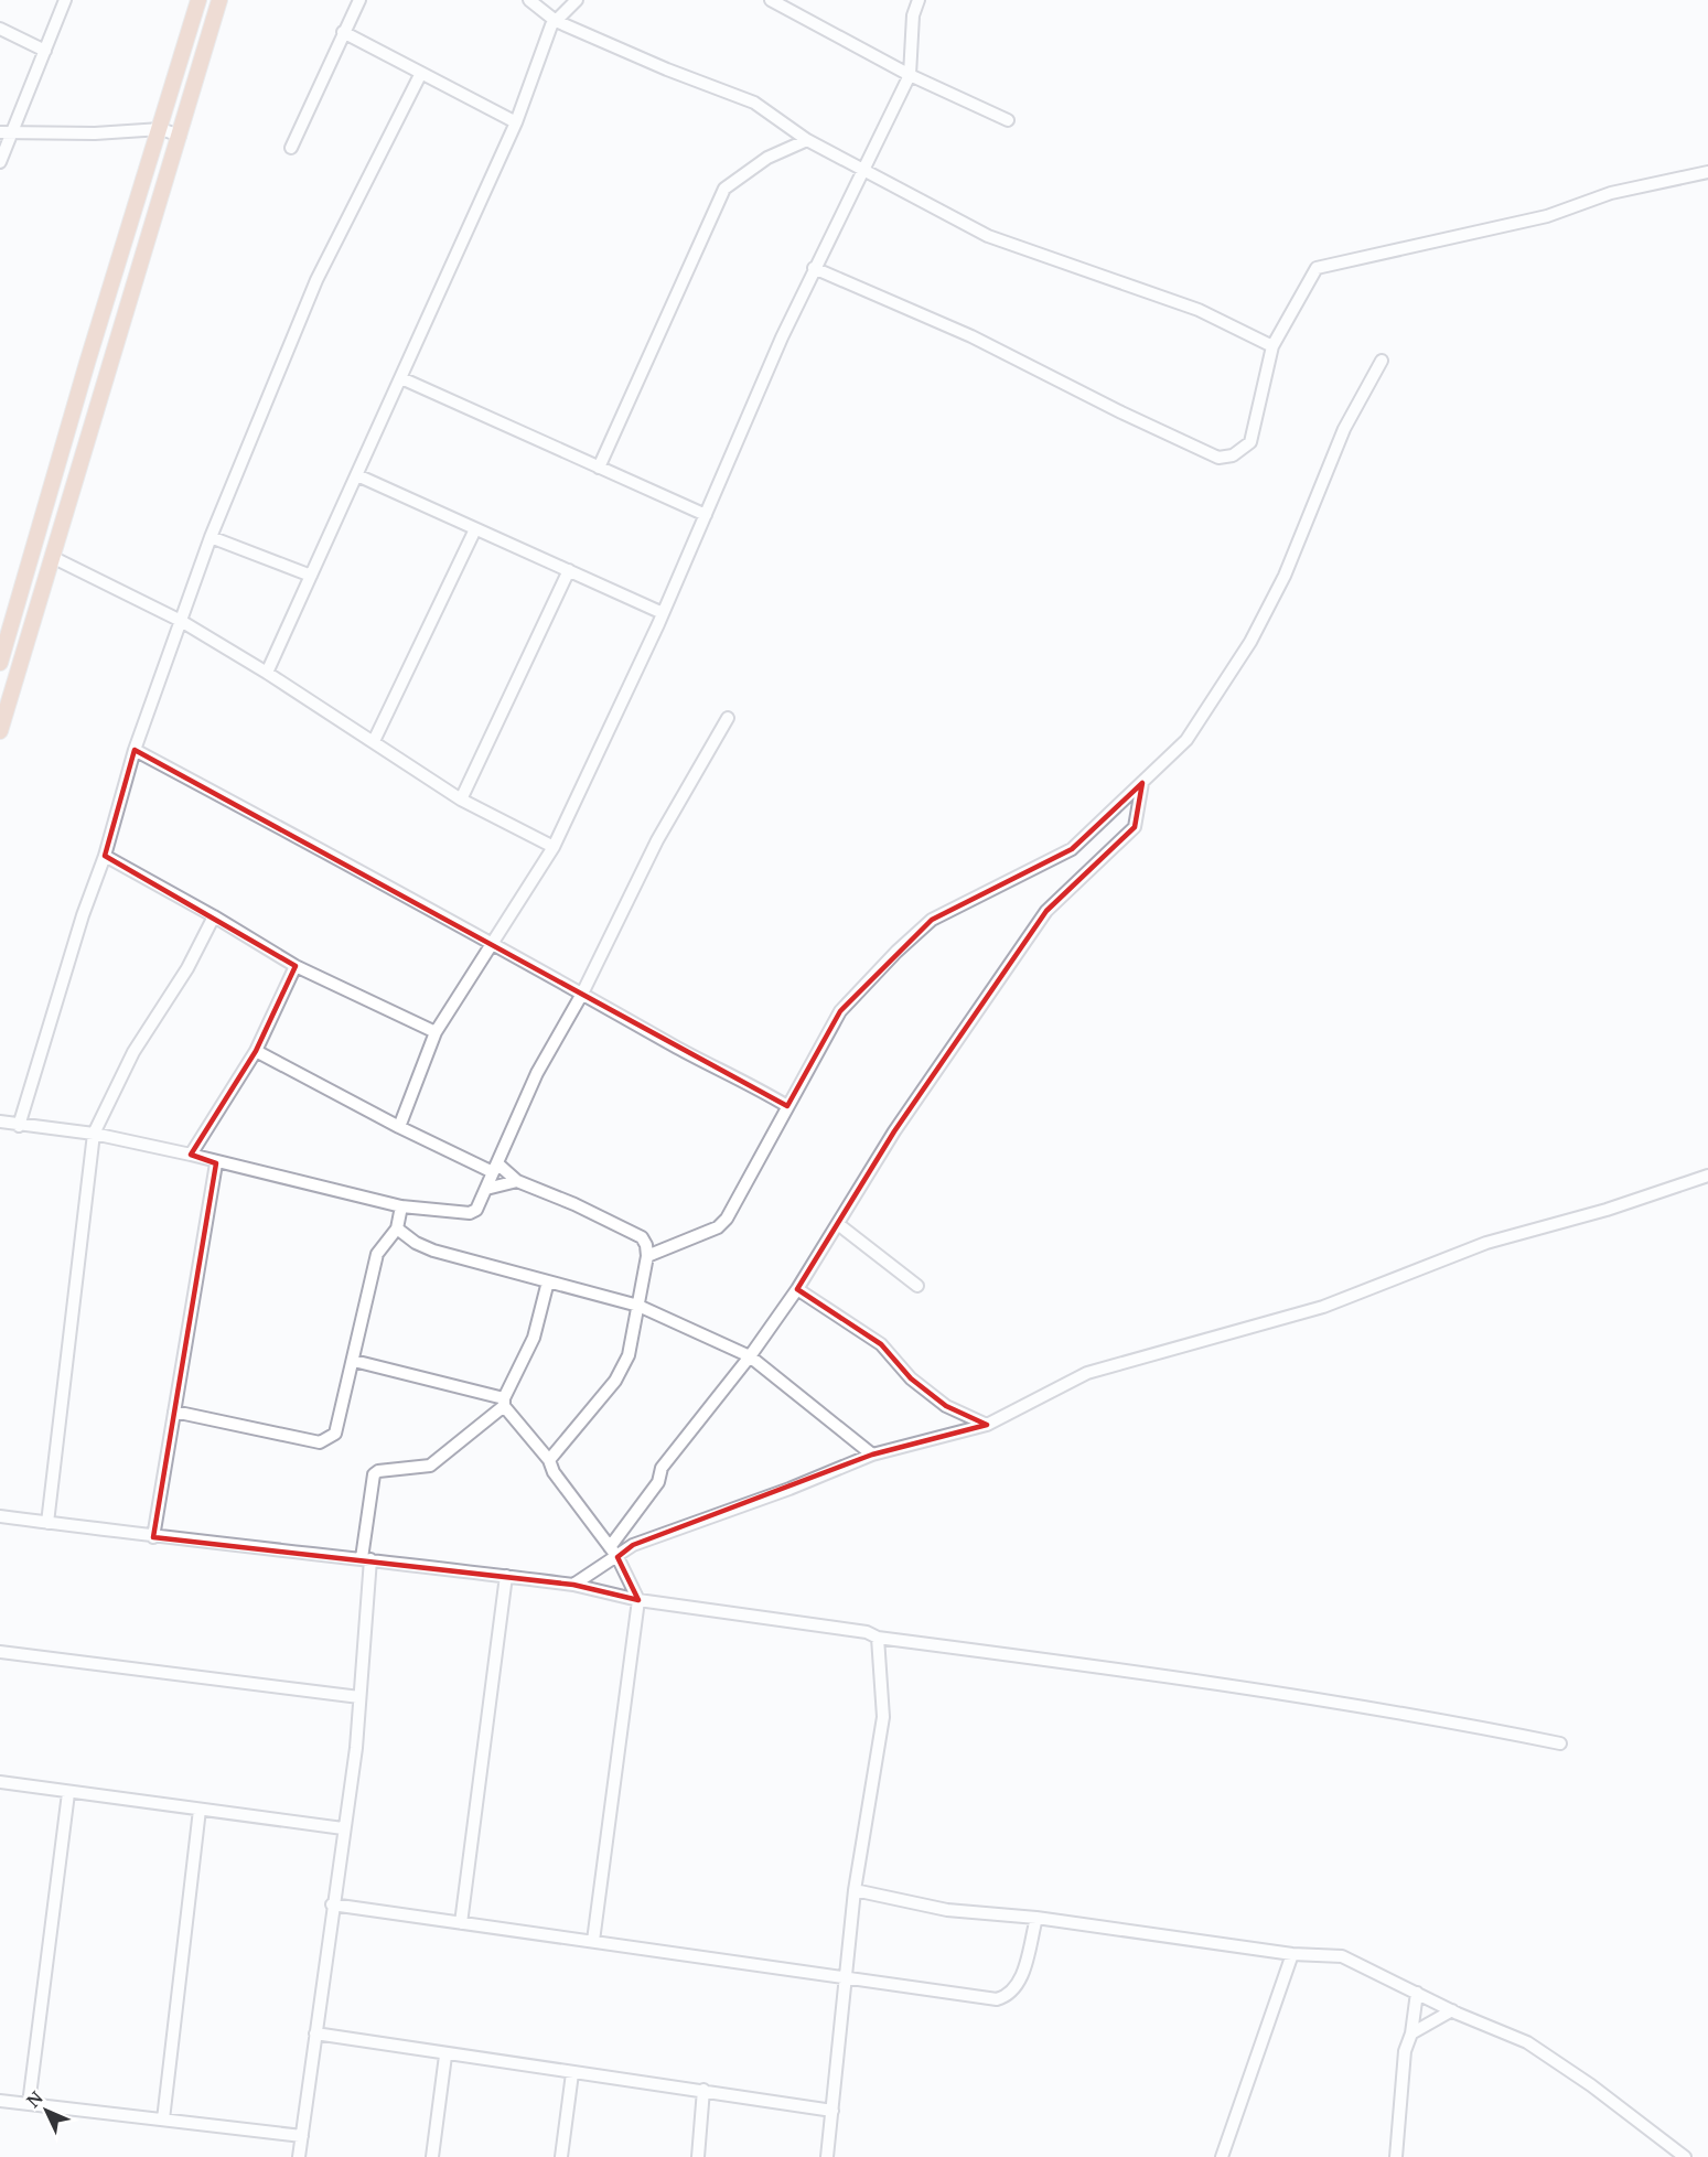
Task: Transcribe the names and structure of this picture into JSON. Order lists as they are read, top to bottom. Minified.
{"north":"top left"}
